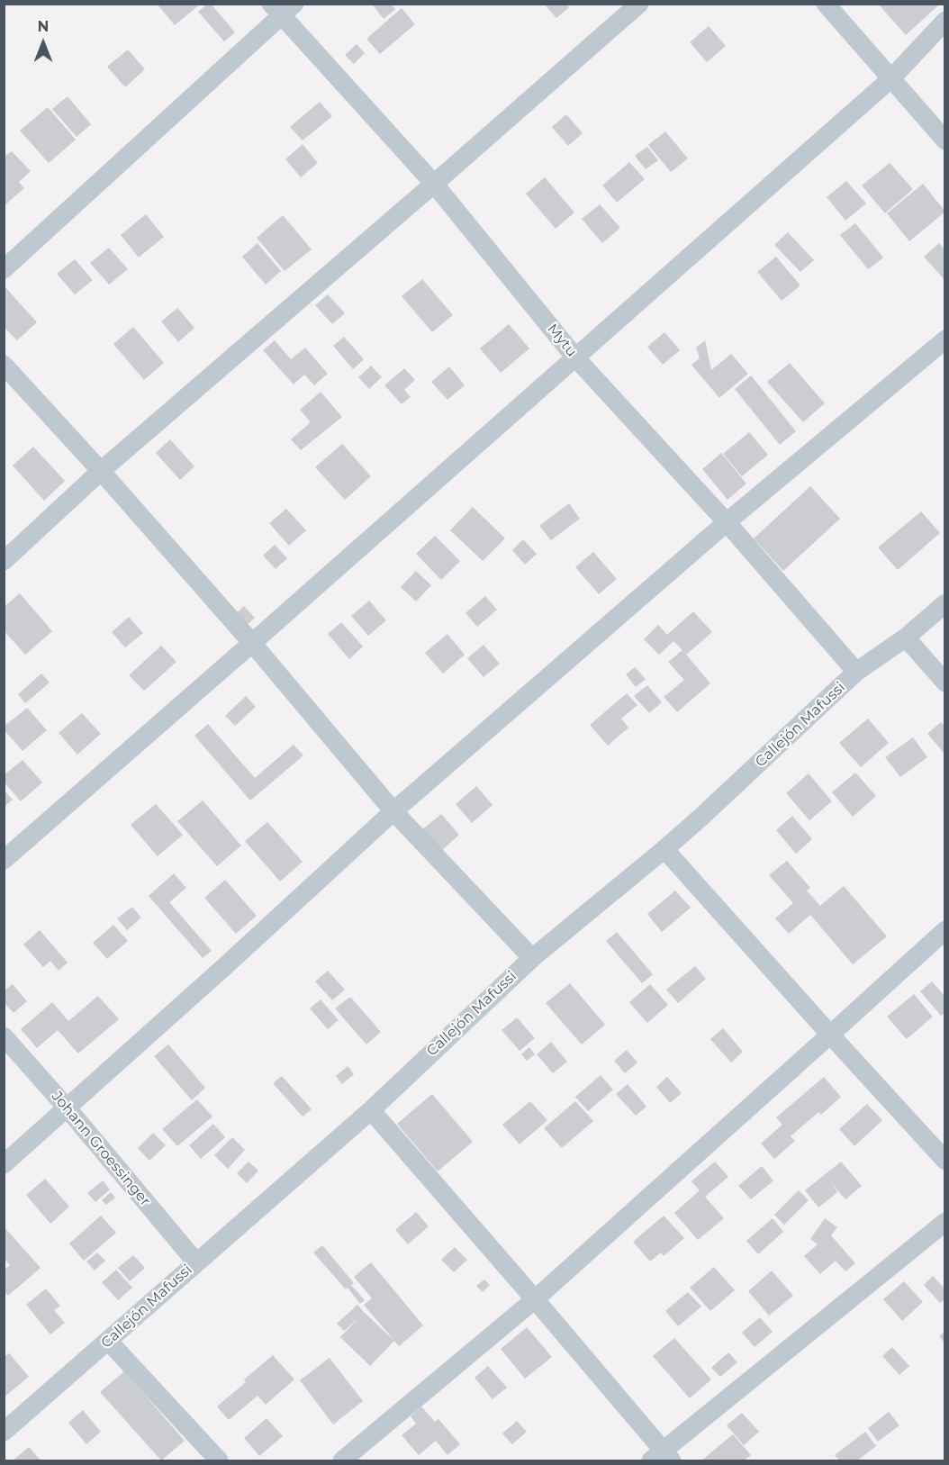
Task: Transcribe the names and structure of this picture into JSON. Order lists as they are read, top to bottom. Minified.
{"streets":{"street":["Mytu","Callejón Mafussi","Johann Groessinger"]},"crossings":[["Mytu","Callejón Mafussi"],["Callejón Mafussi","Johann Groessinger"]],"north":"top"}
